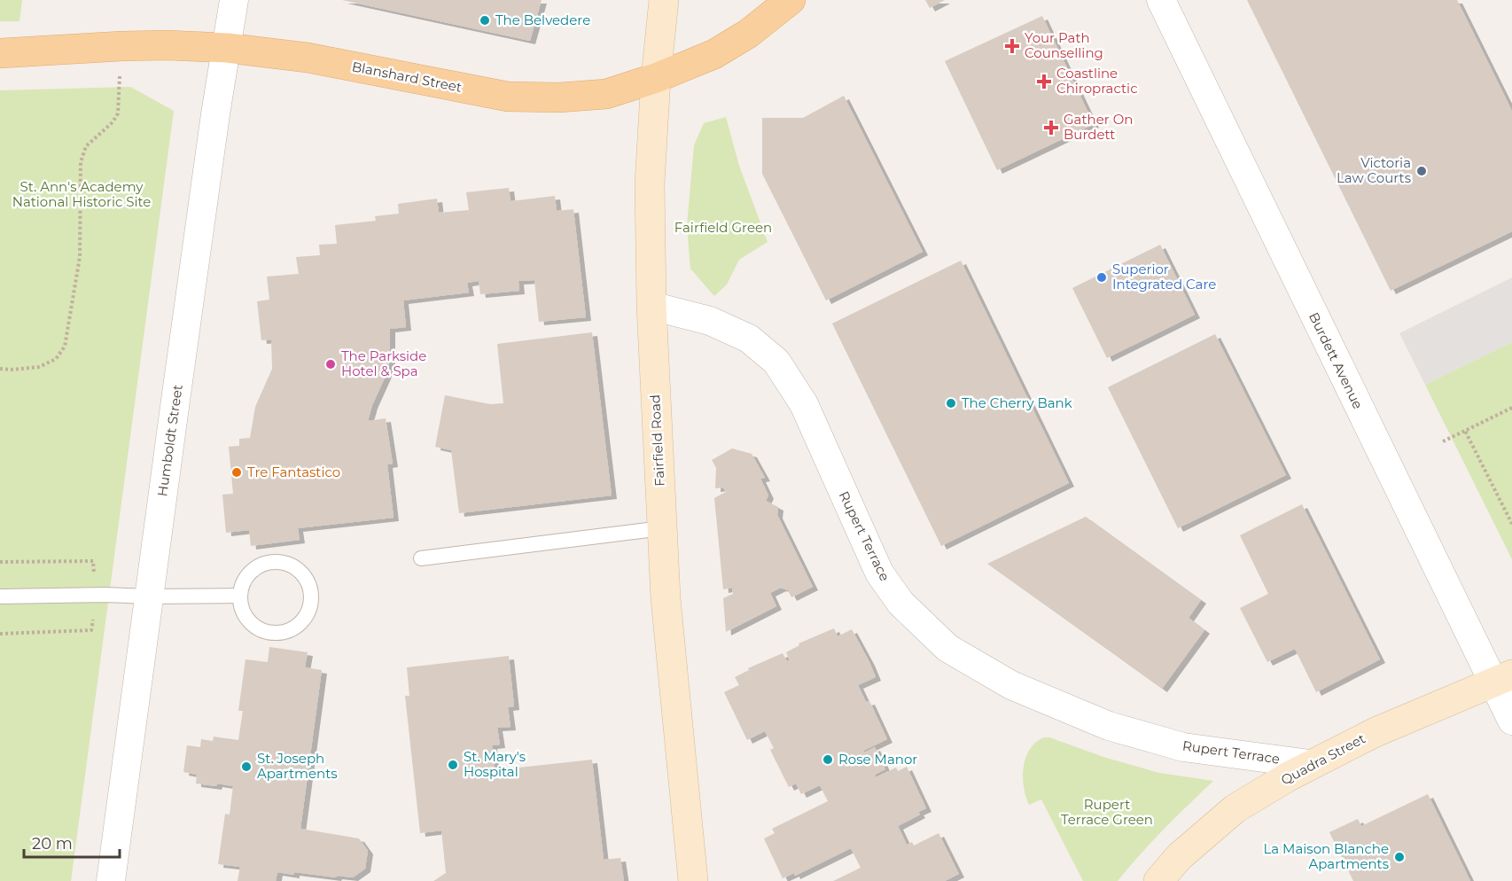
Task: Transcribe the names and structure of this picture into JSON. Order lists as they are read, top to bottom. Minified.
{"streets":{"main road":["Blanshard Street"],"street":["Burdett Avenue","Humboldt Street","Fairfield Road","Rupert Terrace","Quadra Street"]},"crossings":[["Blanshard Street","Humboldt Street"],["Blanshard Street","Fairfield Road"],["Burdett Avenue","Quadra Street"],["Fairfield Road","Rupert Terrace"],["Rupert Terrace","Quadra Street"]],"parks":["St. Ann's Academy National Historic Site","Fairfield Green","Rupert Terrace Green"],"places":{"other":["The Belvedere","Victoria Law Courts","Superior Integrated Care","The Parkside Hotel & Spa","The Cherry Bank","Tre Fantastico","Rose Manor","St. Mary's Hospital","St. Joseph Apartments","La Maison Blanche Apartments"],"health":["Your Path Counselling","Coastline Chiropractic","Gather On Burdett"]},"scale_bar":"20 m"}
